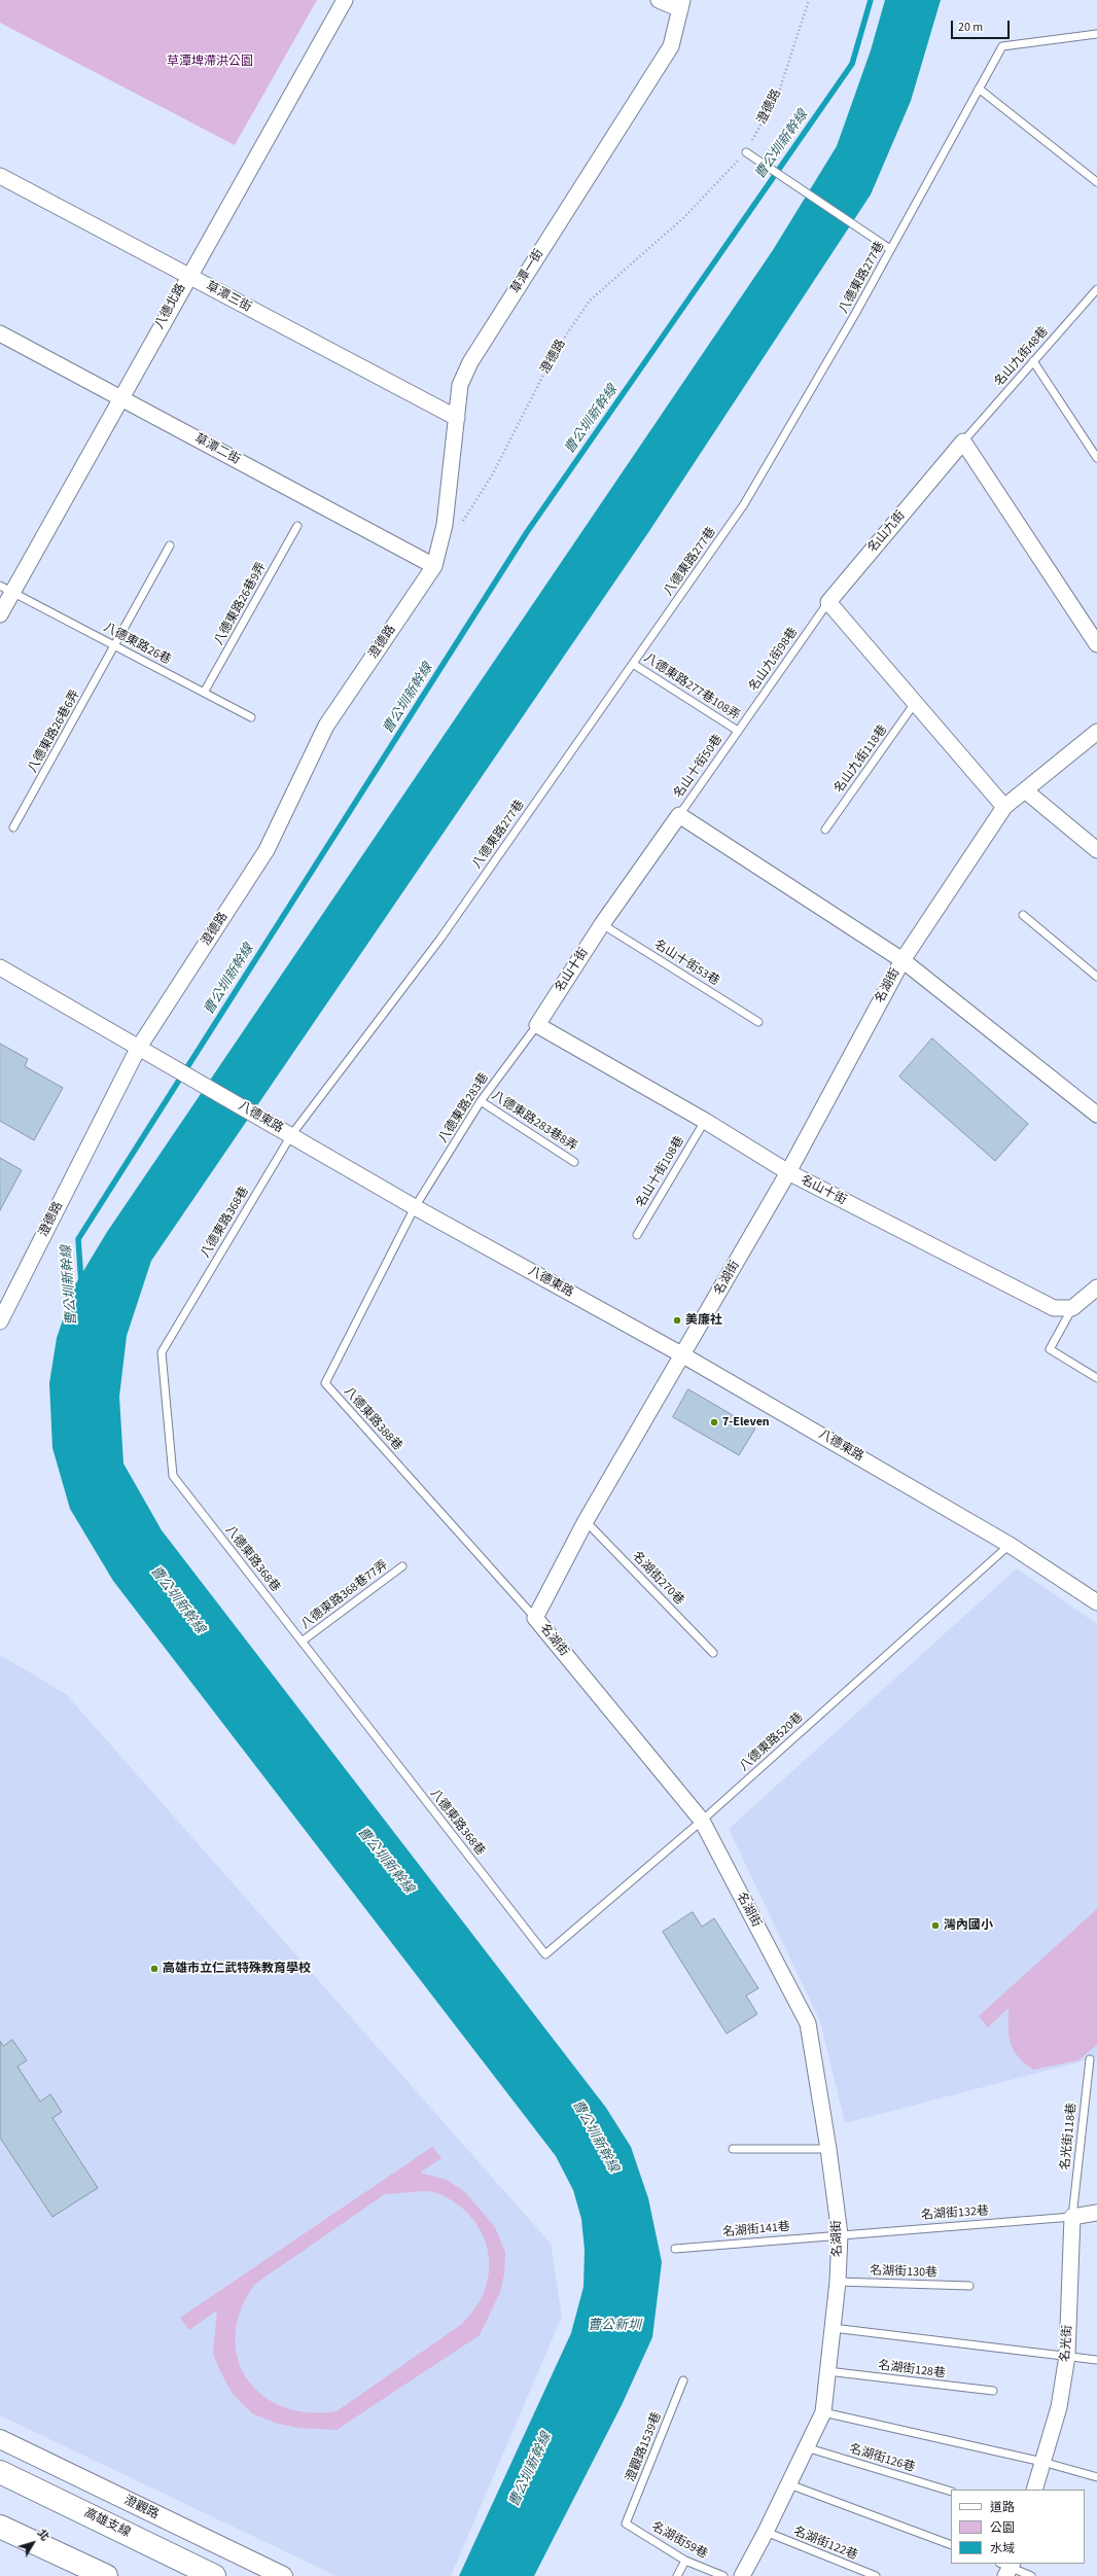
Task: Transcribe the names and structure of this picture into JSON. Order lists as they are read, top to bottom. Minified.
{"streets":{"highway":["高雄支線"],"street":["澄德路","草潭一街","草潭三街","八德北路","草潭二街","名山九街","名山十街","名湖街","八德東路","名光街","澄觀路"],"lane":["八德東路277巷","名山九街48巷","八德東路26巷9弄","八德東路26巷","名山九街98巷","八德東路277巷108弄","八德東路26巷6弄","名山九街118巷","名山十街50巷","名山十街53巷","八德東路283巷","八德東路283巷8弄","名山十街108巷","八德東路368巷","八德東路388巷","名湖街270巷","八德東路368巷77弄","八德東路520巷","名光街118巷","名湖街132巷","名湖街141巷","名湖街130巷","名湖街128巷","澄觀路1539巷","名湖街126巷","名湖街59巷","名湖街122巷"]},"crossings":[["澄德路","草潭一街"],["澄德路","草潭二街"],["澄德路","八德東路"],["草潭一街","草潭三街"],["草潭一街","草潭二街"],["八德東路277巷","八德東路277巷108弄"],["八德東路277巷","八德東路"],["八德東路277巷","八德東路368巷"],["草潭三街","八德北路"],["八德北路","草潭二街"],["八德北路","八德東路26巷"],["名山九街48巷","名山九街"],["名山九街","名山九街98巷"],["八德東路26巷9弄","八德東路26巷"],["八德東路26巷","八德東路26巷6弄"],["名山九街98巷","八德東路277巷108弄"],["名山九街98巷","名山十街50巷"],["八德東路277巷108弄","名山十街50巷"],["名山十街50巷","名山十街"],["名山十街53巷","名山十街"],["名山十街","名湖街"],["名山十街","八德東路283巷"],["名山十街","名山十街108巷"],["名湖街","八德東路"],["名湖街","八德東路388巷"],["名湖街","名湖街270巷"],["名湖街","八德東路520巷"],["名湖街","名湖街132巷"],["名湖街","名湖街141巷"],["名湖街","名湖街130巷"],["名湖街","名湖街128巷"],["名湖街","名湖街126巷"],["名湖街","名湖街122巷"],["八德東路283巷","八德東路"],["八德東路283巷","八德東路283巷8弄"],["八德東路283巷","八德東路388巷"],["八德東路","八德東路368巷"],["八德東路","八德東路388巷"],["八德東路","八德東路520巷"],["八德東路368巷","八德東路368巷77弄"],["八德東路368巷","八德東路520巷"],["名光街118巷","名湖街132巷"],["名光街118巷","名光街"],["名湖街132巷","名湖街141巷"],["名湖街132巷","名光街"],["澄觀路1539巷","名湖街59巷"]],"water":["曹公圳新幹線","曹公新圳"],"parks":["草潭埤滯洪公園"],"places":["美廉社","7-Eleven","灣內國小","高雄市立仁武特殊教育學校"],"legend":["道路","公園","水域"],"scale_bar":"20 m","north":"top right"}
